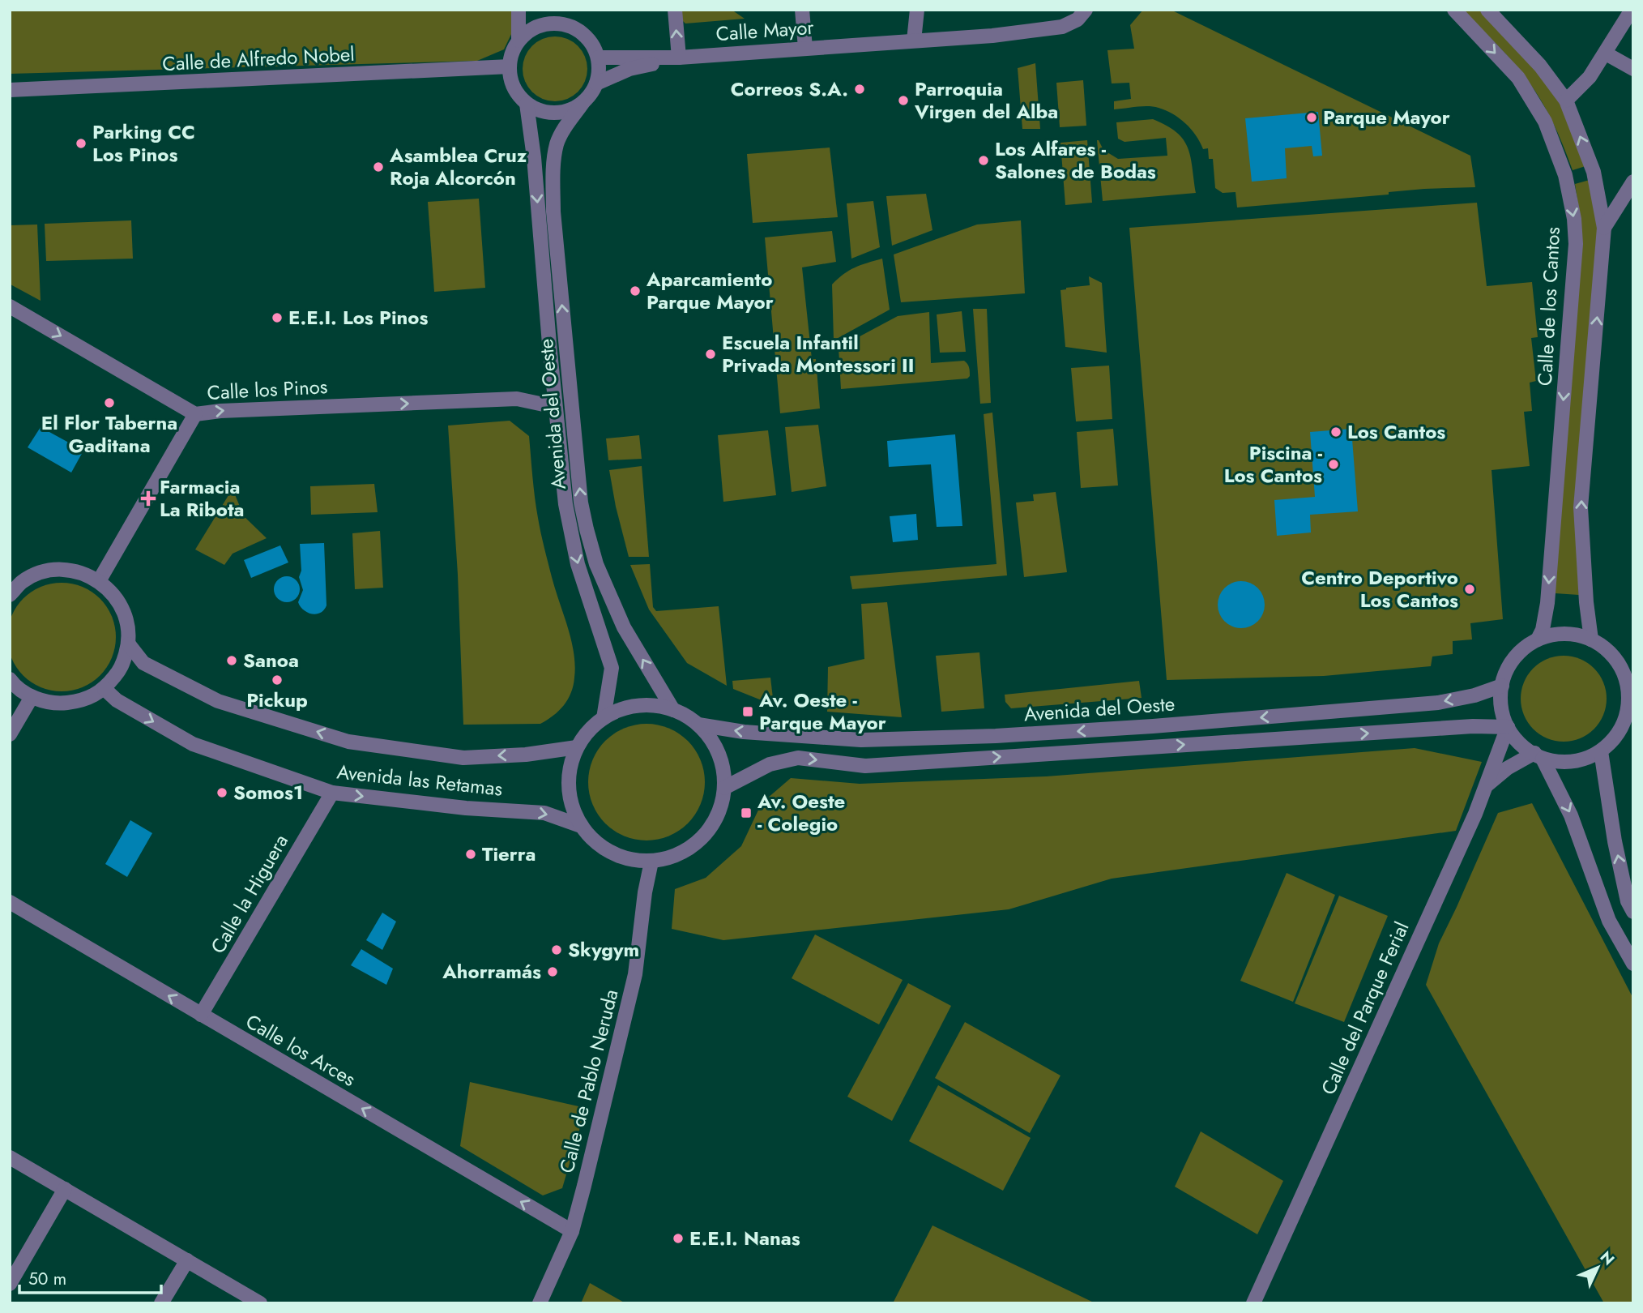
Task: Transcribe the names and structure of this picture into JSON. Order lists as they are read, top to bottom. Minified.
{"streets":{"street":["Calle Mayor","Calle de Alfredo Nobel","Calle de los Cantos","Calle los Pinos","Avenida del Oeste","Avenida las Retamas","Calle la Higuera","Calle del Parque Ferial","Calle los Arces","Calle de Pablo Neruda"]},"crossings":[["Calle Mayor","Calle de Alfredo Nobel"],["Calle Mayor","Avenida del Oeste"],["Calle de Alfredo Nobel","Avenida del Oeste"],["Calle de los Cantos","Avenida del Oeste"],["Calle de los Cantos","Calle del Parque Ferial"],["Calle los Pinos","Avenida del Oeste"],["Avenida del Oeste","Avenida las Retamas"],["Avenida del Oeste","Calle del Parque Ferial"],["Avenida del Oeste","Calle de Pablo Neruda"],["Avenida las Retamas","Calle la Higuera"],["Avenida las Retamas","Calle de Pablo Neruda"],["Calle la Higuera","Calle los Arces"],["Calle los Arces","Calle de Pablo Neruda"]],"one_way":["Calle los Pinos","Calle los Arces"],"places":{"other":["Correos S.A.","Parroquia Virgen del Alba","Parque Mayor","Parking CC Los Pinos","Los Alfares - Salones de Bodas","Asamblea Cruz Roja Alcorcón","Aparcamiento Parque Mayor","E.E.I. Los Pinos","Escuela Infantil Privada Montessori II","El Flor Taberna Gaditana","Los Cantos","Piscina - Los Cantos","Centro Deportivo Los Cantos","Sanoa","Pickup","Somos1","Tierra","Skygym","Ahorramás","E.E.I. Nanas"],"health":["Farmacia La Ribota"],"transit":["Av. Oeste - Parque Mayor","Av. Oeste - Colegio"]},"scale_bar":"50 m","north":"top right"}
